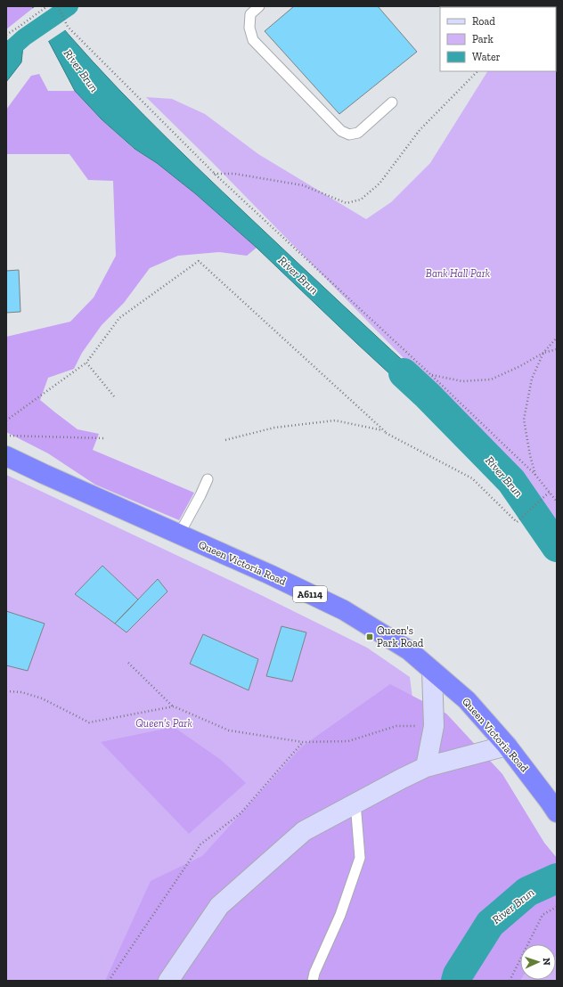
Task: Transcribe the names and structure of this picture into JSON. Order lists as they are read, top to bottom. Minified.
{"streets":{"highway":["Queen Victoria Road","A6114"]},"water":["River Brun"],"parks":["Bank Hall Park","Queen's Park"],"places":{"transit":["Queen's Park Road"]},"legend":["Road","Park","Water"],"north":"right"}
